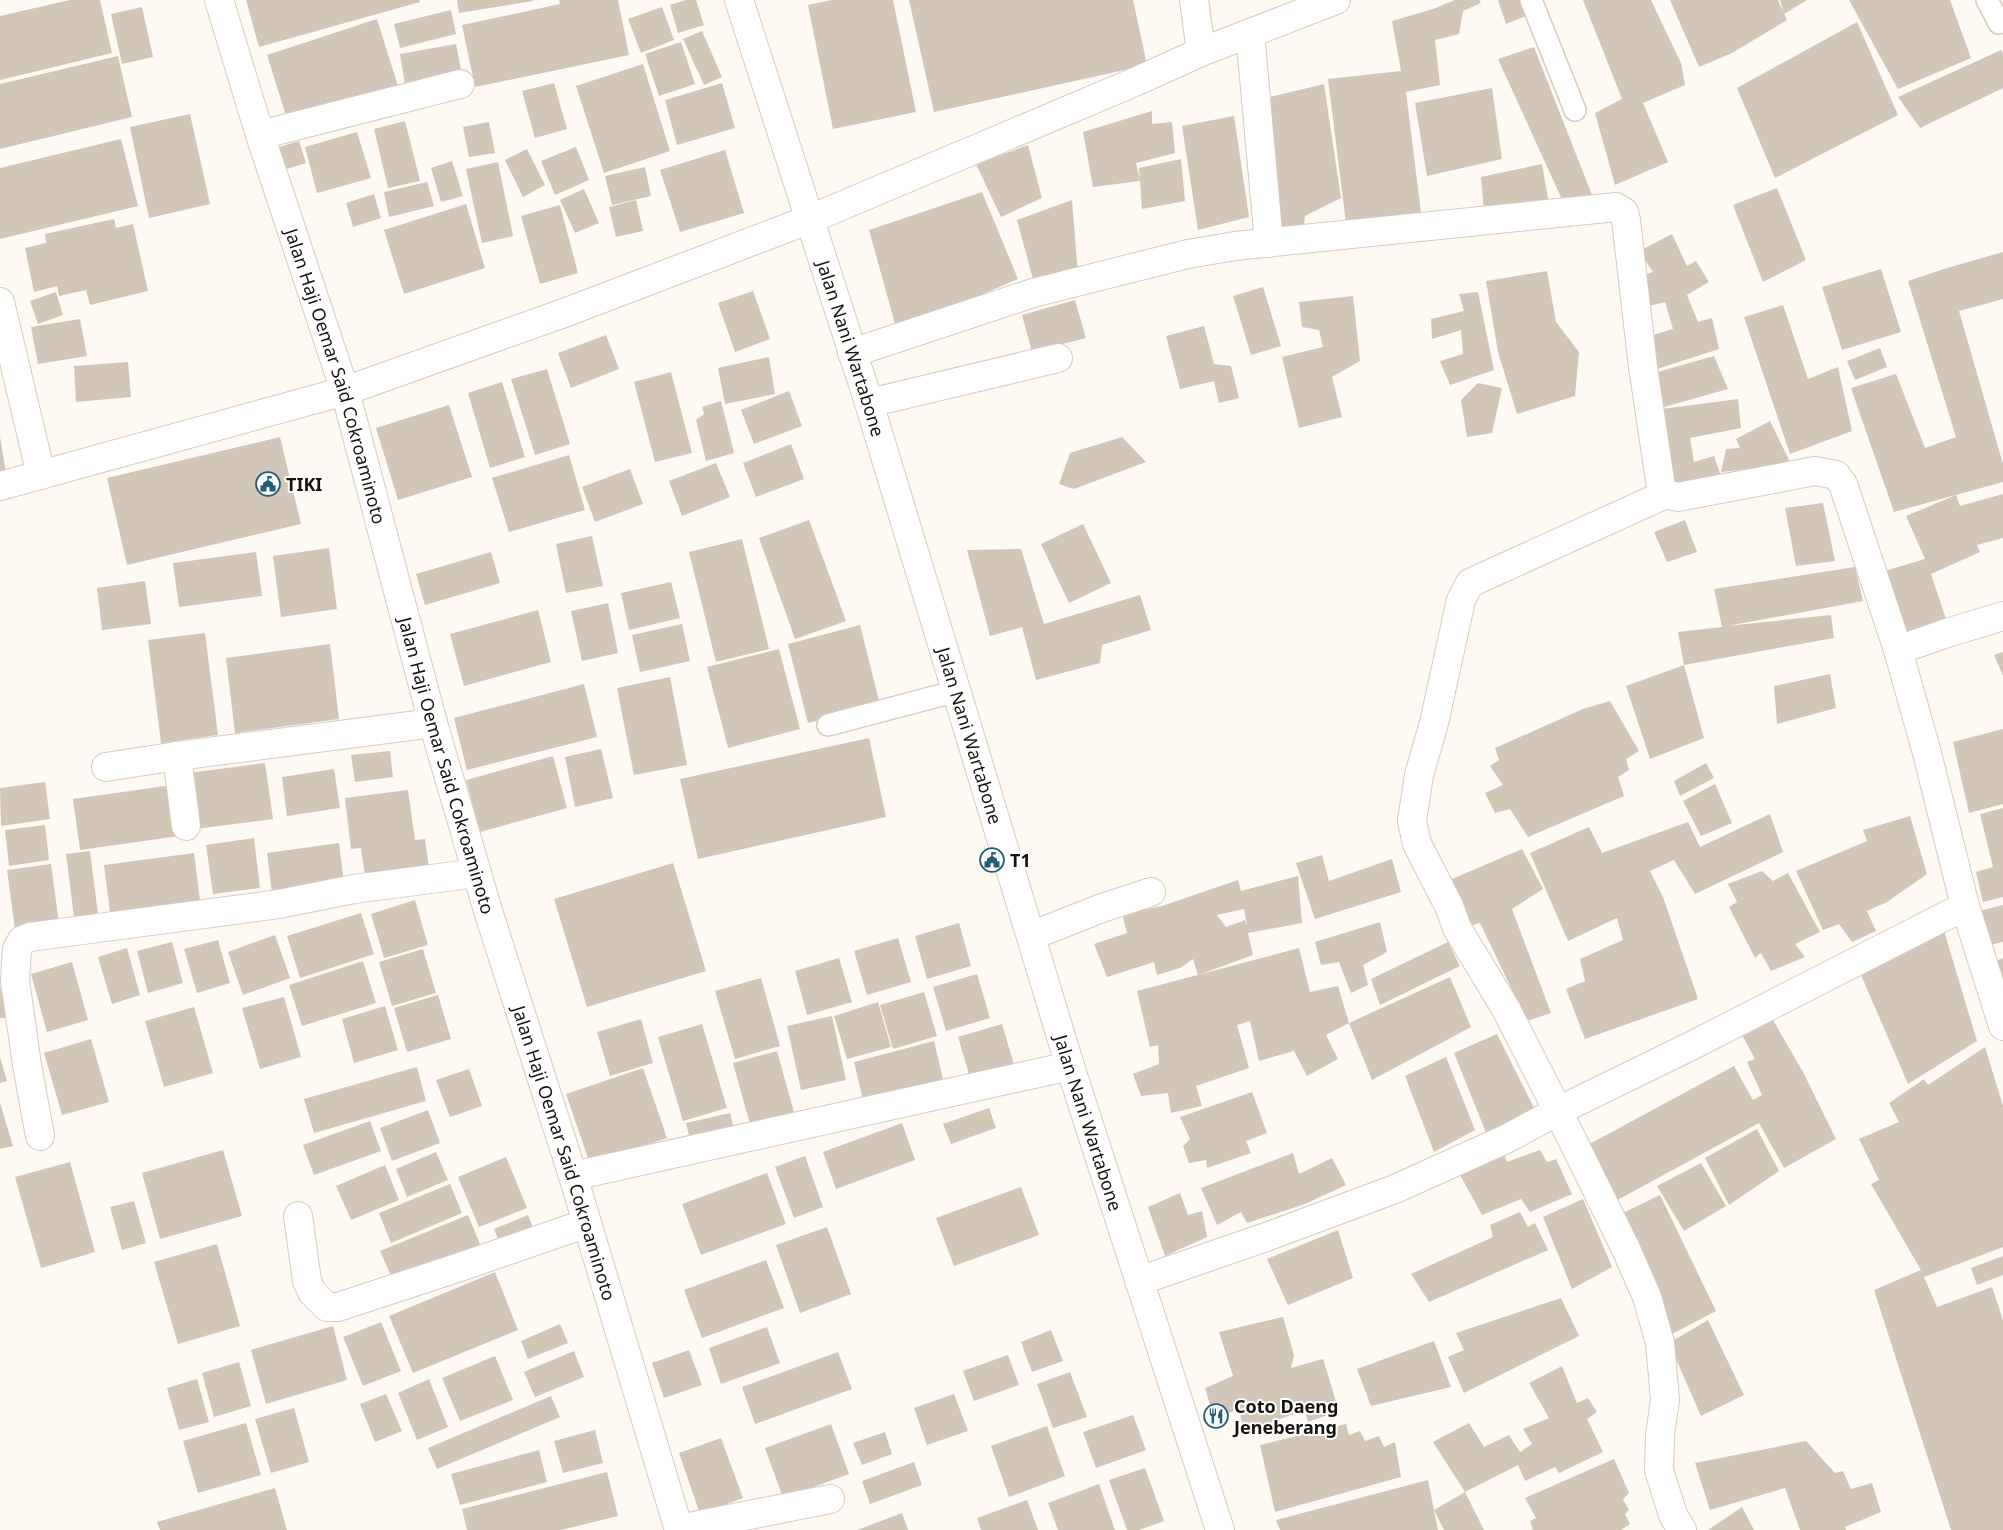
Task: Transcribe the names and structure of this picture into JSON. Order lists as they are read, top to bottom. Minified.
{"streets":{"street":["Jalan Nani Wartabone","Jalan Haji Oemar Said Cokroaminoto"]},"places":{"public building":["TIKI","T1"],"restaurant":["Coto Daeng Jeneberang"]}}
